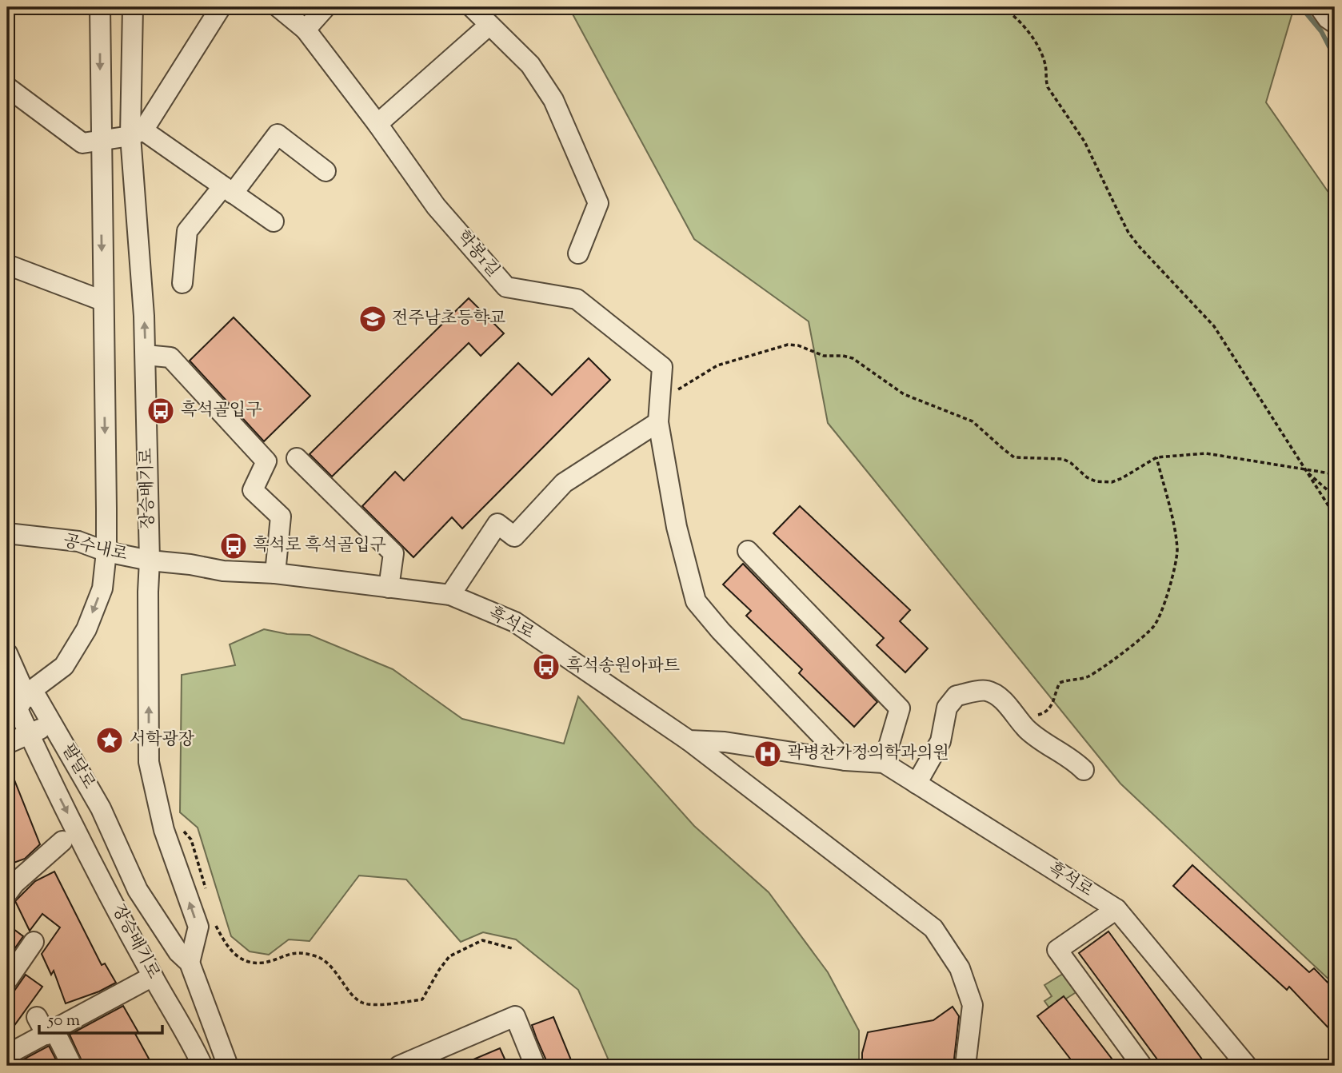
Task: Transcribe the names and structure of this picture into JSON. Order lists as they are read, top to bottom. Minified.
{"streets":{"street":["학봉1길","장승배기로","공수내로","흑석로","팔달로"]},"crossings":[["학봉1길","흑석로"],["장승배기로","공수내로"],["장승배기로","흑석로"],["장승배기로","팔달로"],["공수내로","흑석로"]],"places":{"school or university":["전주남초등학교"],"bus stop":["흑석골입구","흑석로 흑석골입구","흑석송원아파트"],"place":["서학광장"],"hospital":["곽병찬가정의학과의원"]},"scale_bar":"50 m"}
